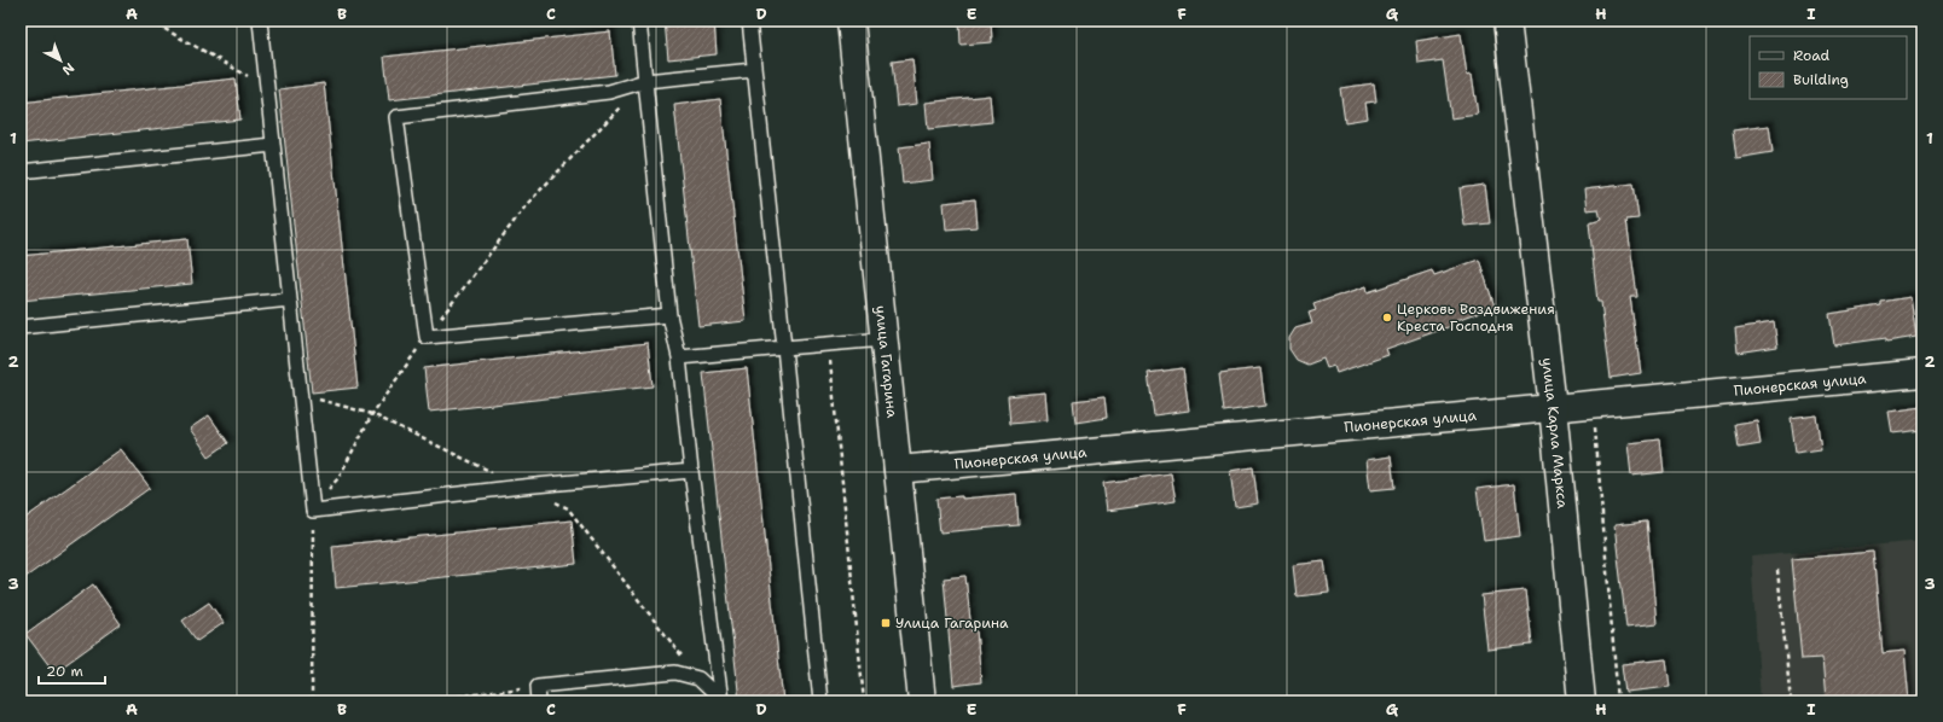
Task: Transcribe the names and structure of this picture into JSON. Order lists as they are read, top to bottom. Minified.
{"streets":{"main road":["улица Гагарина","Пионерская улица","улица Карла Маркса"]},"crossings":[["улица Гагарина","Пионерская улица"],["Пионерская улица","улица Карла Маркса"]],"places":{"other":["Церковь Воздвижения Креста Господня"],"transit":["Улица Гагарина"]},"legend":["Road","Building"],"scale_bar":"20 m","north":"bottom right","grid":{"columns":["A","B","C","D","E","F","G","H","I"],"rows":["1","2","3"]}}
